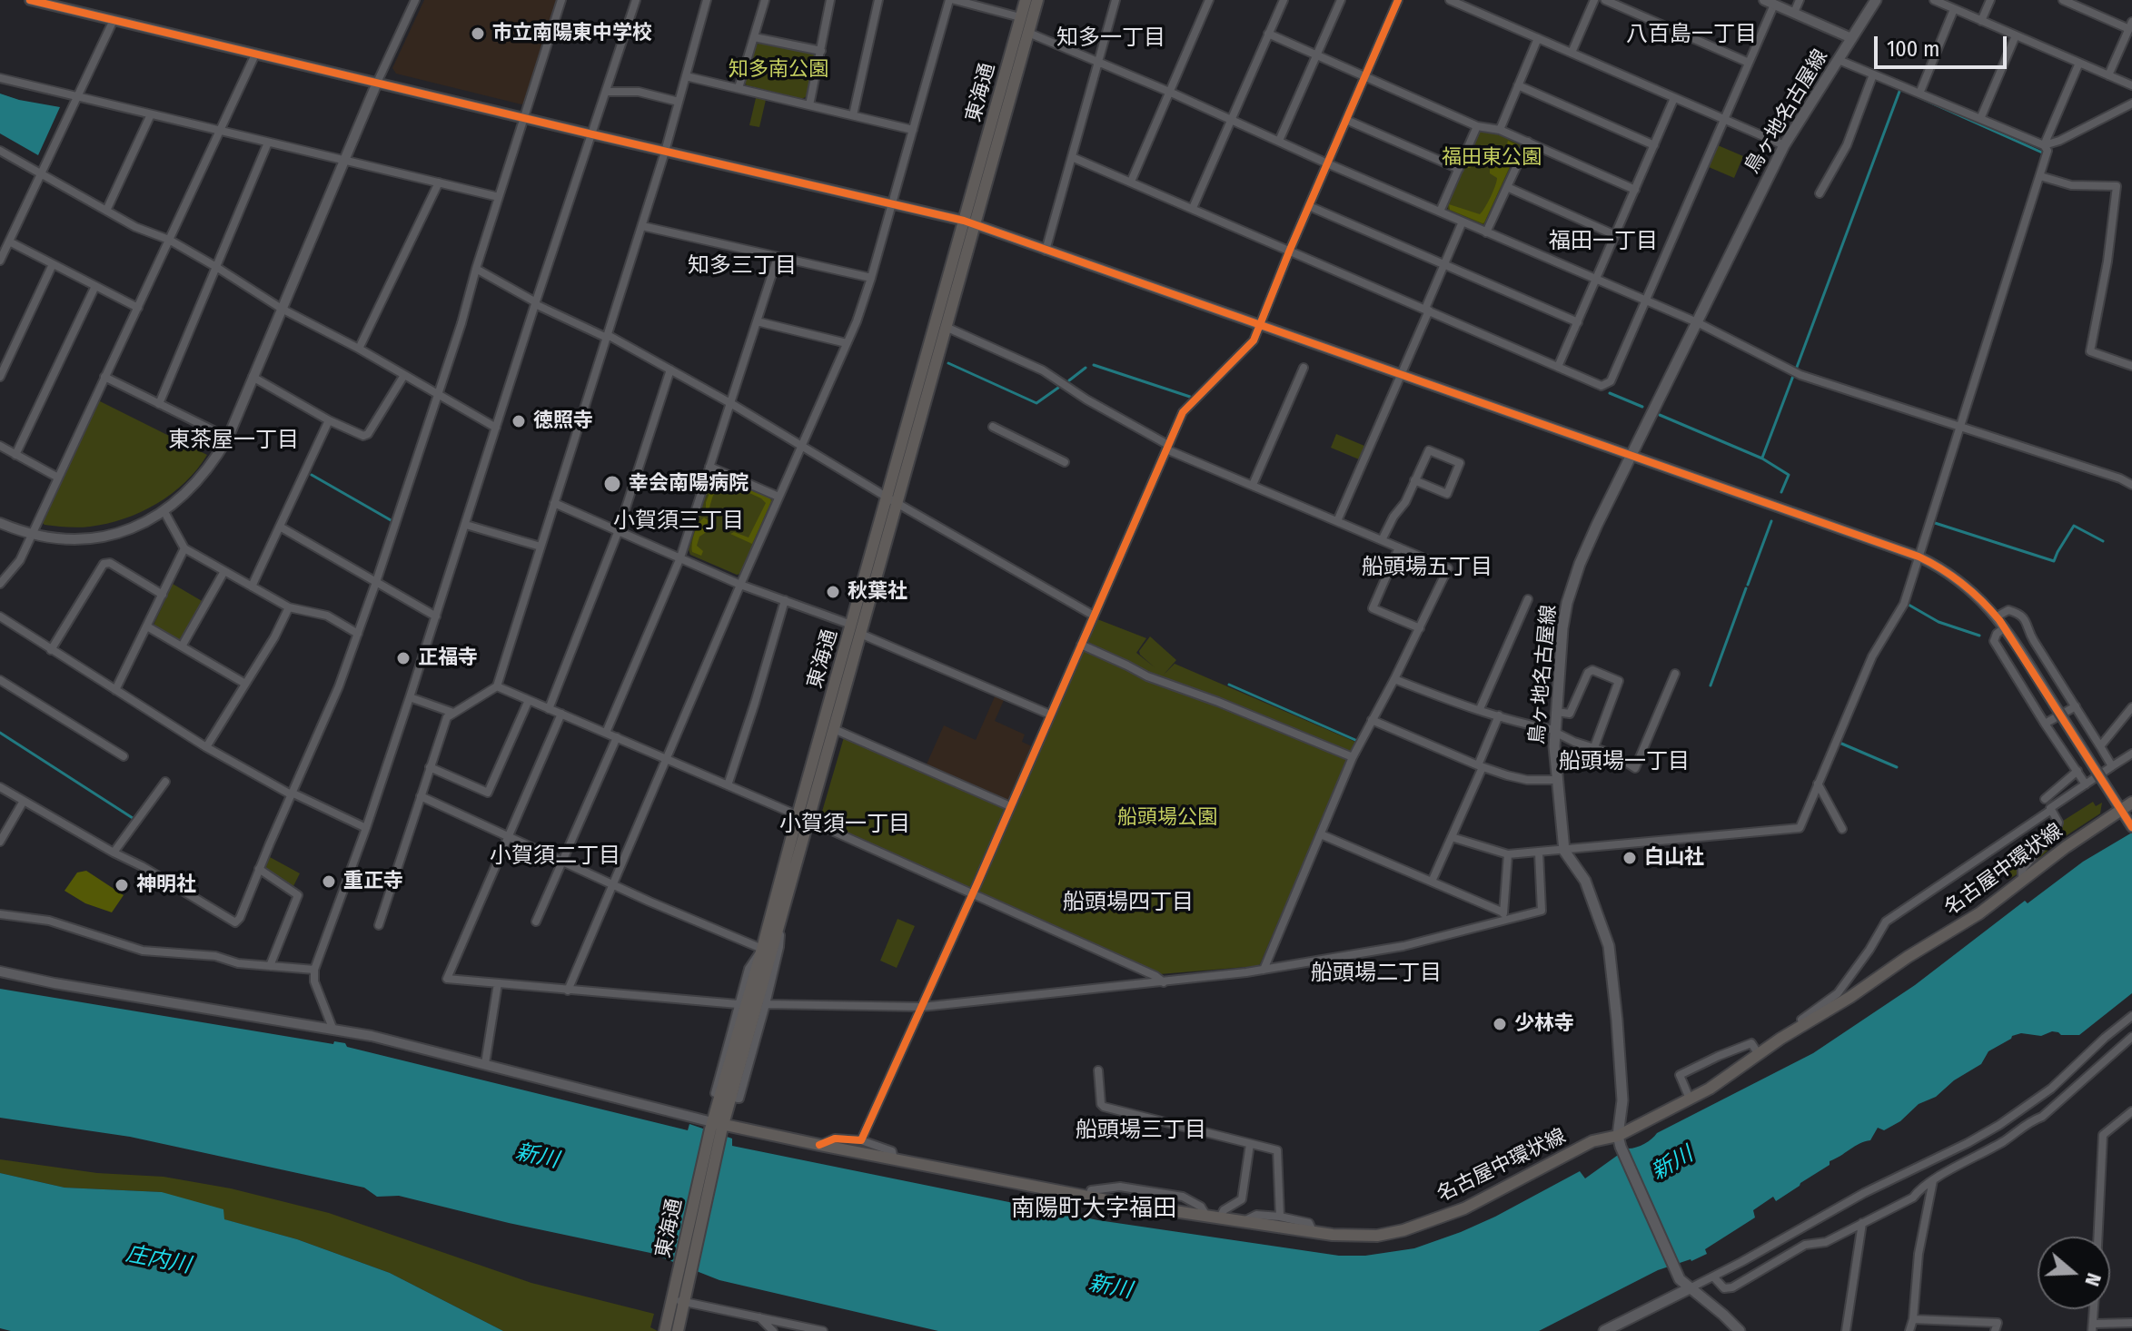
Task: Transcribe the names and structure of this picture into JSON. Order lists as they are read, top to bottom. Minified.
{"streets":{"main road":["東海通","鳥ヶ地名古屋線","名古屋中環状線"]},"crossings":[["東海通","名古屋中環状線"],["鳥ヶ地名古屋線","名古屋中環状線"]],"districts":["八百島一丁目","知多一丁目","福田一丁目","知多三丁目","東茶屋一丁目","小賀須三丁目","船頭場五丁目","船頭場一丁目","小賀須一丁目","小賀須二丁目","船頭場四丁目","船頭場二丁目","船頭場三丁目","南陽町大字福田"],"water":["新川","庄内川"],"parks":["知多南公園","福田東公園","船頭場公園"],"places":["市立南陽東中学校","徳照寺","幸会南陽病院","秋葉社","正福寺","白山社","重正寺","神明社","少林寺"],"scale_bar":"100 m","north":"right"}
